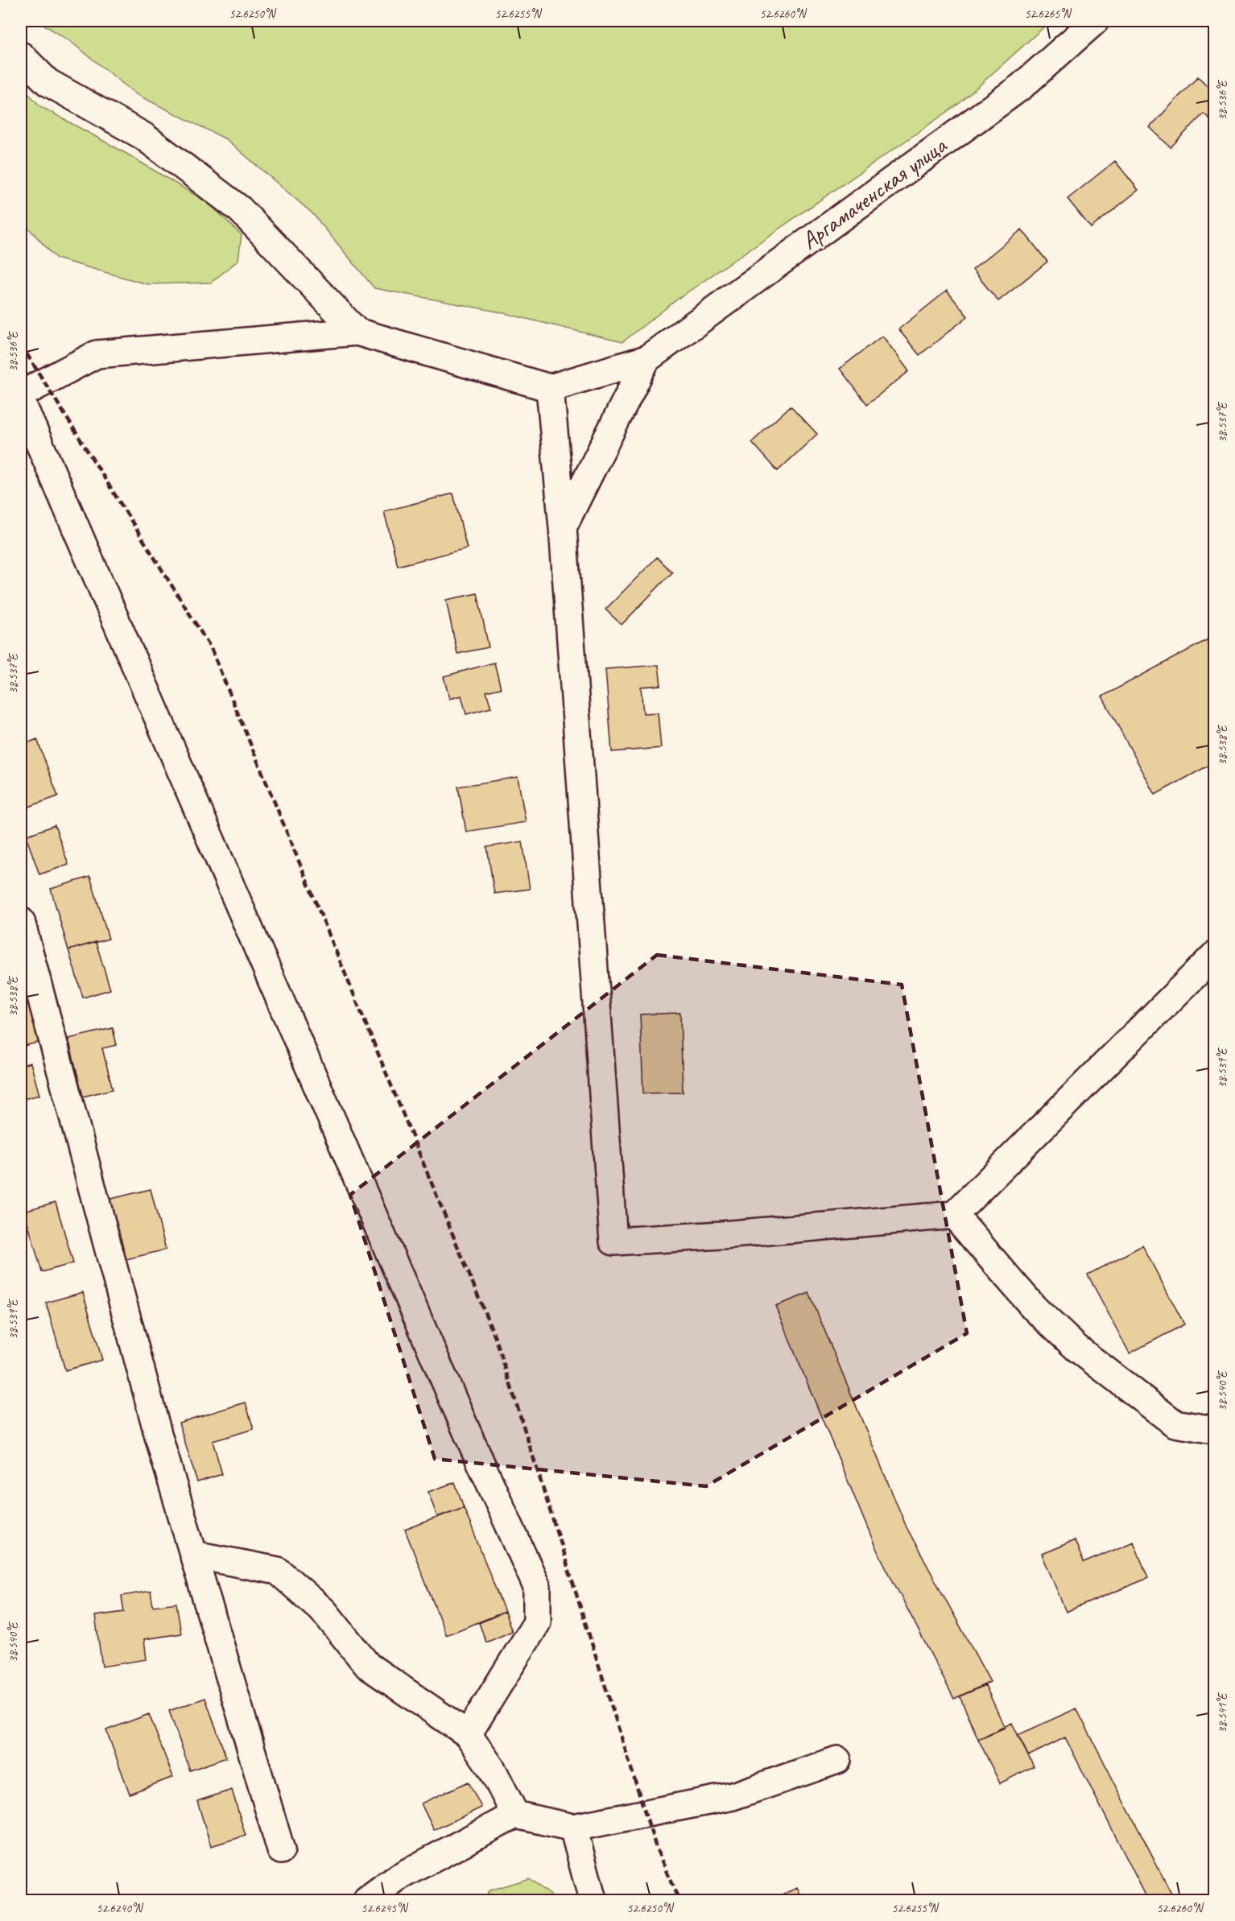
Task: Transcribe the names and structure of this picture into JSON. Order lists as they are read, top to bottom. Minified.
{"streets":{"street":["Аргамаченская улица"]},"coordinates":["52.6250°N","52.6255°N","52.6260°N","52.6265°N","38.536°E","38.537°E","38.538°E","38.539°E","38.540°E","38.541°E","52.6240°N","52.6245°N"]}
